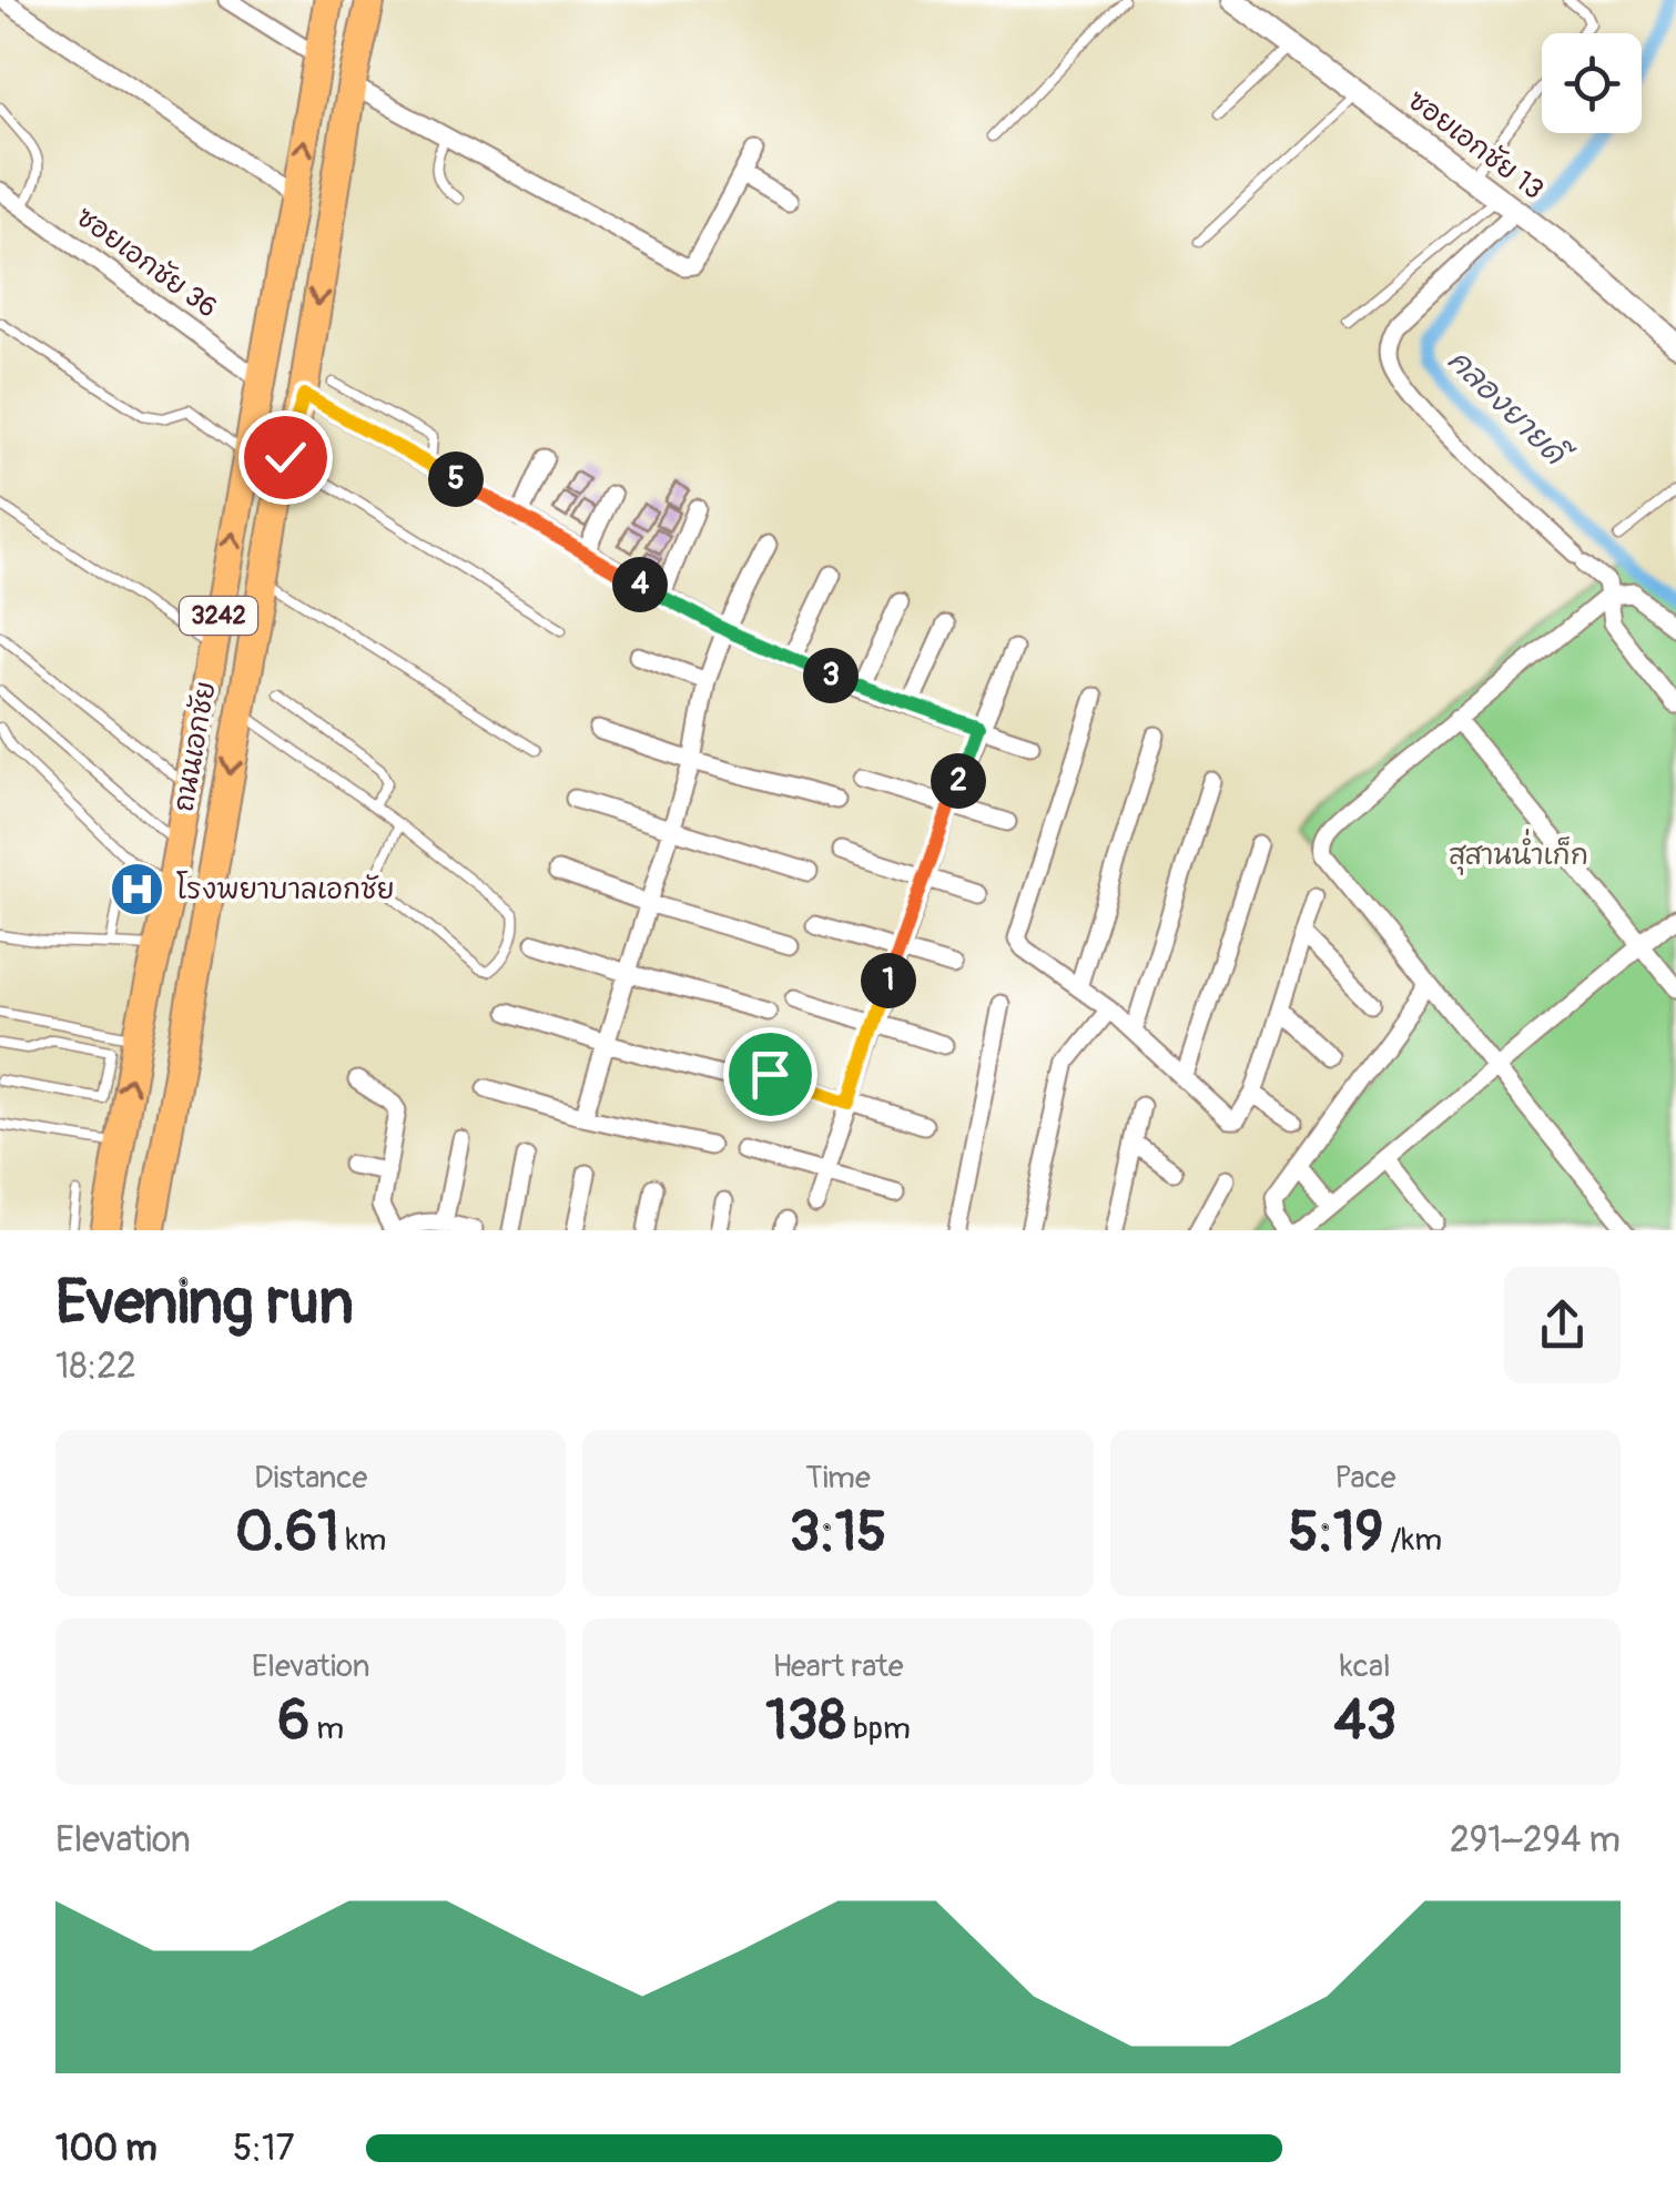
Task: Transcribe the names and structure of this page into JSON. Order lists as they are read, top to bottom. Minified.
{"streets":{"main road":["3242","ถนนเอกชัย"],"street":["ซอยเอกชัย 13","ซอยเอกชัย 36"]},"crossings":[["ซอยเอกชัย 36","ถนนเอกชัย"]],"water":["คลองยายดี"],"parks":["สุสานน่ำเก็ก"],"places":{"hospital":["โรงพยาบาลเอกชัย"]},"page":{"pins":["5","4","3","2","1"],"heading":["Evening run","18:22"],"stats":[["Distance","0.61 km"],["Time","3:15"],["Pace","5:19 /km"],["Elevation","6 m"],["Heart rate","138 bpm"],["kcal","43"]],"chart":["Elevation","291–294 m"],"list":[{"name":"100 m","note":"5:17"}]}}
